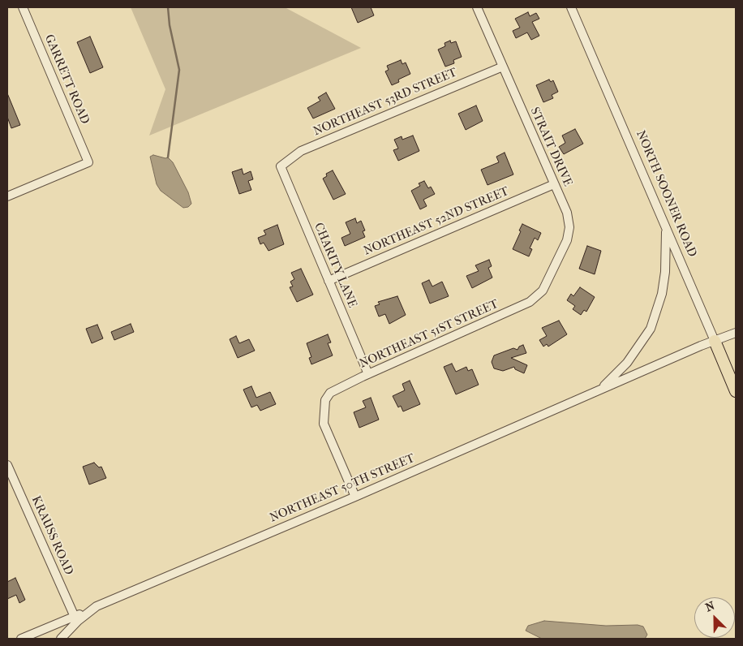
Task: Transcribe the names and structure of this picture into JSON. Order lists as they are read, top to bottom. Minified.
{"streets":{"main road":["NORTH SOONER ROAD"],"street":["GARRETT ROAD","NORTHEAST 53RD STREET","STRAIT DRIVE","NORTHEAST 52ND STREET","CHARITY LANE","NORTHEAST 51ST STREET","NORTHEAST 50TH STREET","KRAUSS ROAD"]},"crossings":[["NORTHEAST 53RD STREET","STRAIT DRIVE"],["NORTHEAST 53RD STREET","CHARITY LANE"],["STRAIT DRIVE","NORTHEAST 52ND STREET"],["STRAIT DRIVE","NORTHEAST 51ST STREET"],["NORTH SOONER ROAD","NORTHEAST 50TH STREET"],["NORTHEAST 52ND STREET","CHARITY LANE"],["CHARITY LANE","NORTHEAST 51ST STREET"],["NORTHEAST 51ST STREET","NORTHEAST 50TH STREET"],["NORTHEAST 50TH STREET","KRAUSS ROAD"]],"north":"top left"}
